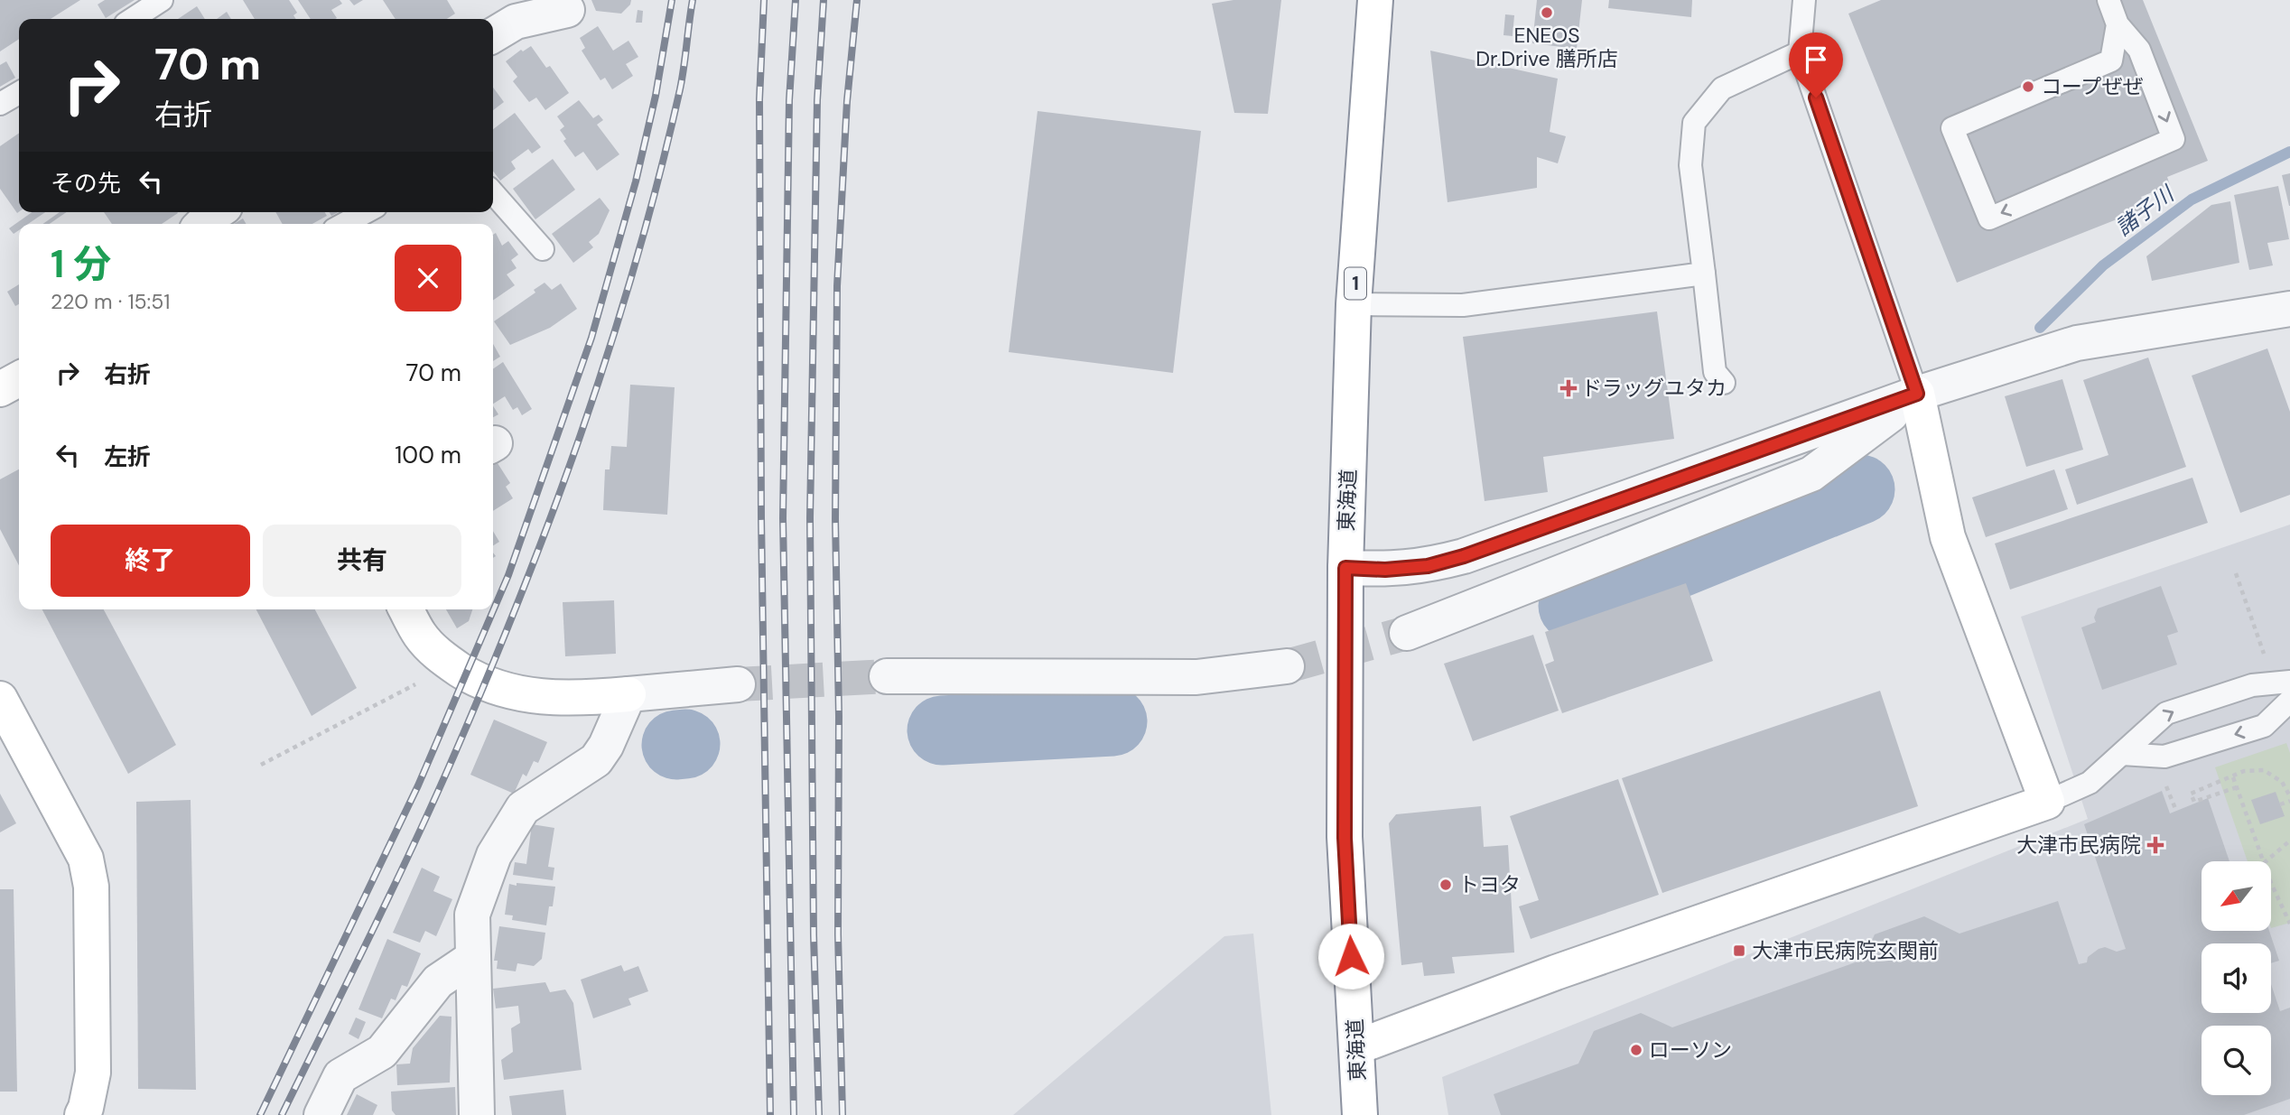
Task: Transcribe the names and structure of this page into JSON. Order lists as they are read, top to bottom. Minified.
{"streets":{"main road":["1","東海道"]},"water":["諸子川"],"places":{"other":["ENEOS Dr.Drive 膳所店","コープぜぜ","トヨタ","ローソン"],"health":["ドラッグユタカ","大津市民病院"],"transit":["大津市民病院玄関前"]},"north":"bottom left","page":{"turn":["70 m","右折"],"then":"その先","heading":["1 分","220 m · 15:51"],"list":[{"name":"右折","value":"70 m"},{"name":"左折","value":"100 m"}],"buttons":["終了","共有"]}}
